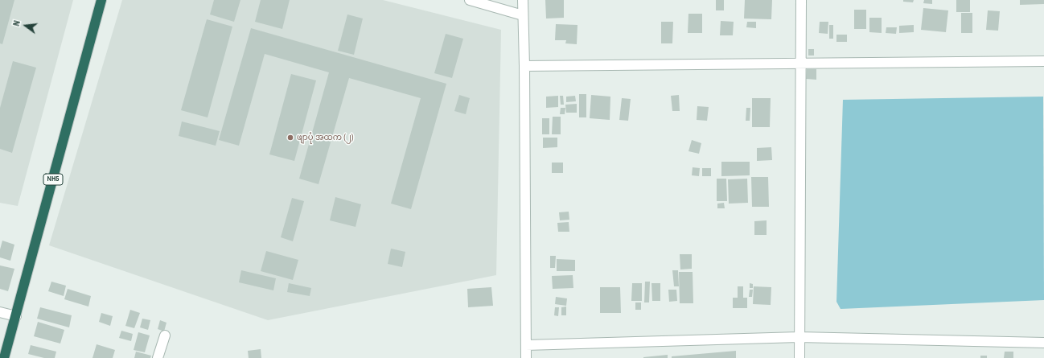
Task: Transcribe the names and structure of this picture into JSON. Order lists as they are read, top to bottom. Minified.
{"streets":{"highway":["NH5"]},"places":["ဖျာပုံ အထက (၂)"],"north":"left"}
